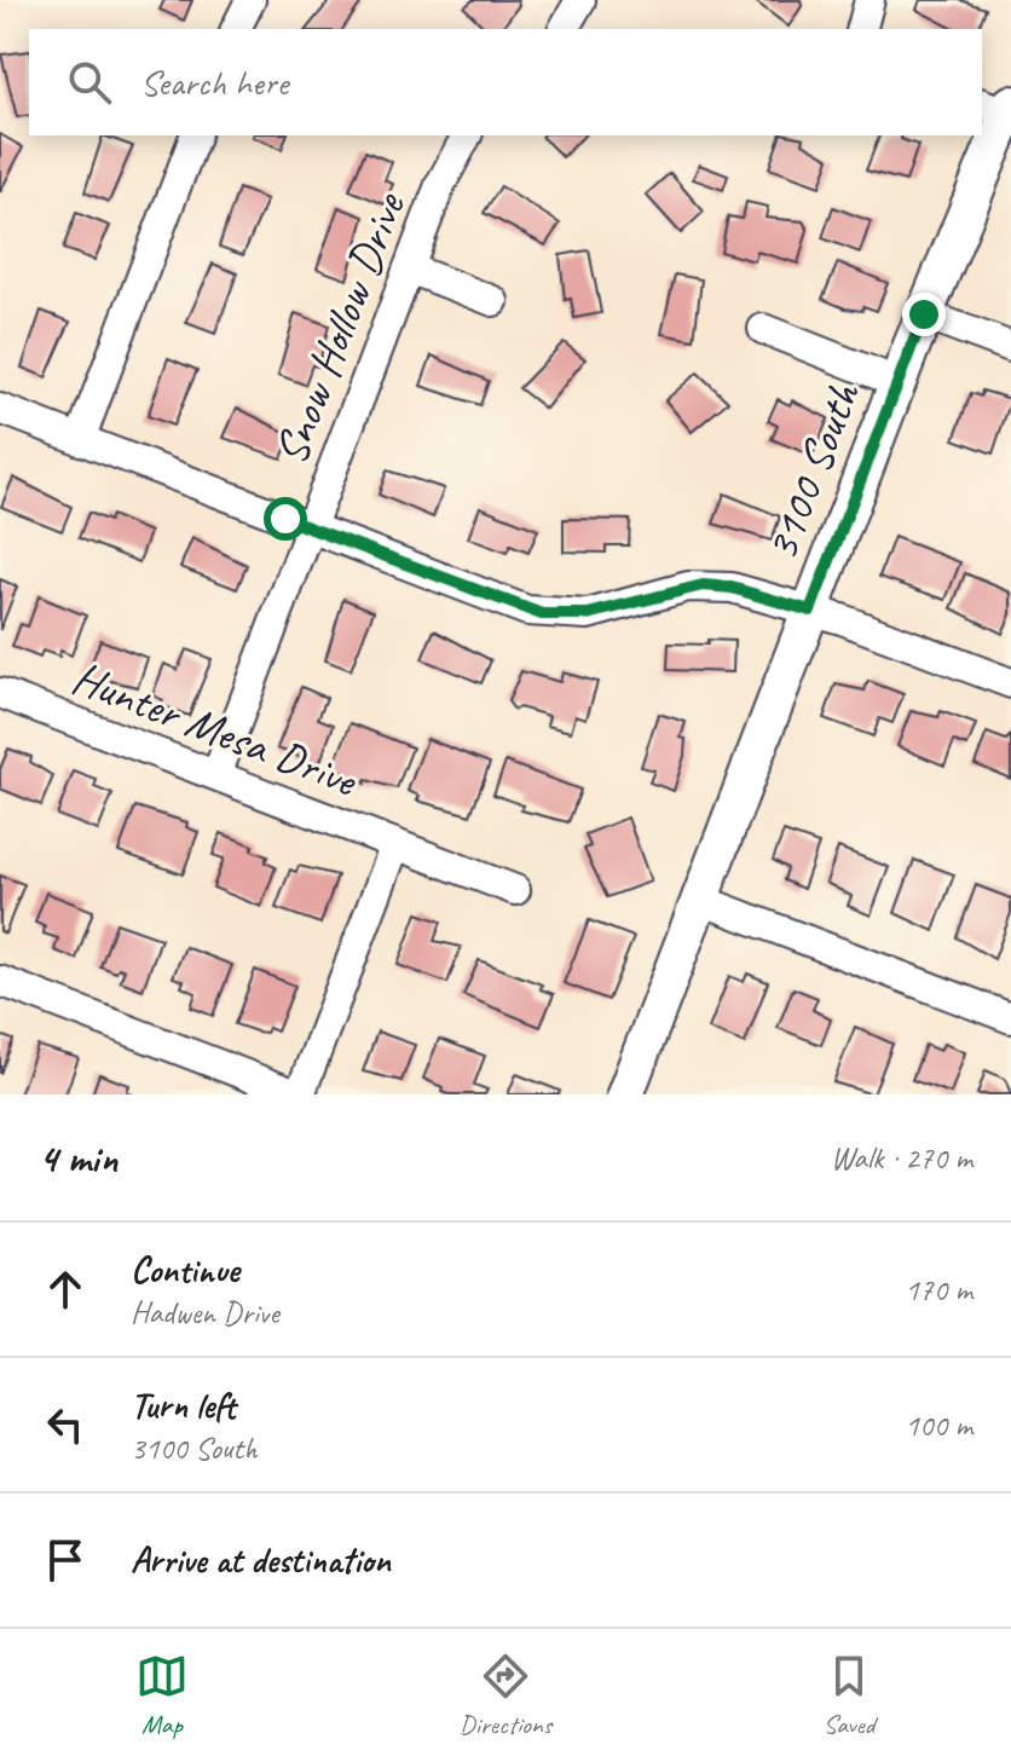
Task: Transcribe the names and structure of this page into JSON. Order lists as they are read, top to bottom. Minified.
{"streets":{"main road":["3100 South"],"street":["Snow Hollow Drive","Hunter Mesa Drive"]},"crossings":[["Snow Hollow Drive","Hunter Mesa Drive"]],"page":{"search":"Search here","heading":["4 min","Walk · 270 m"],"list":[["Continue","Hadwen Drive","170 m"],["Turn left","3100 South","100 m"],"Arrive at destination"],"nav":["Map","Directions","Saved"]}}
